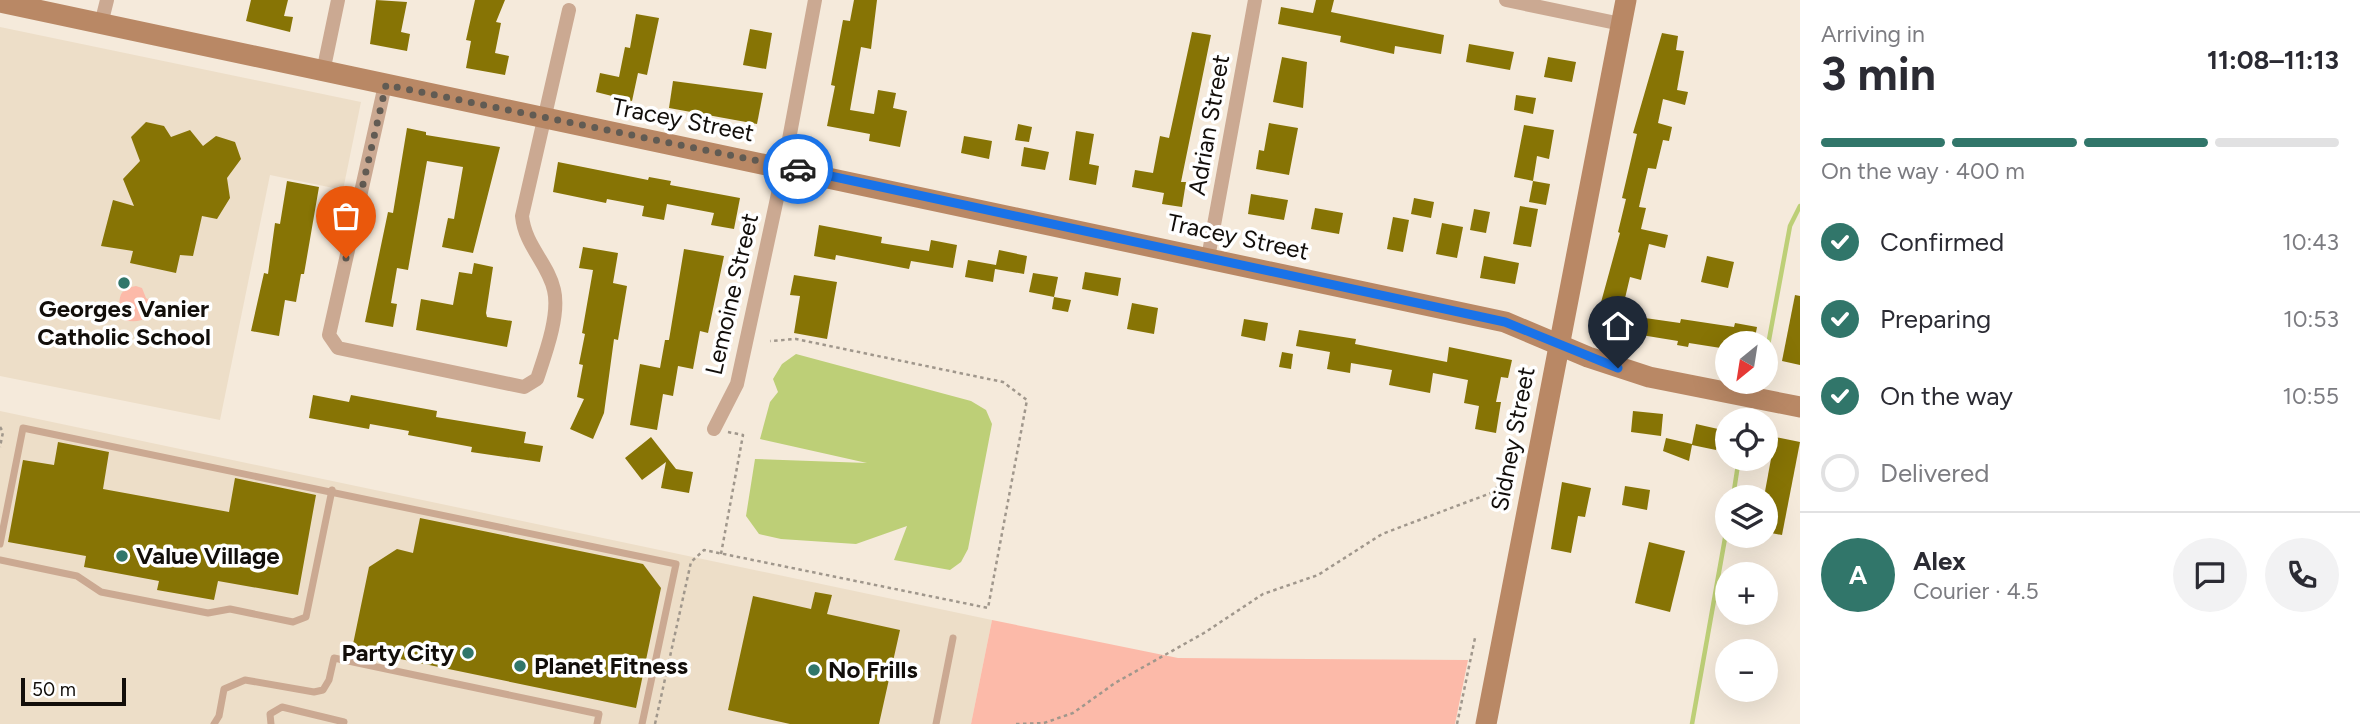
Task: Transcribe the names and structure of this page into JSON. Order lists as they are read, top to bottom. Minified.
{"streets":{"street":["Tracey Street","Adrian Street","Lemoine Street","Sidney Street"]},"crossings":[["Tracey Street","Adrian Street"],["Tracey Street","Lemoine Street"],["Tracey Street","Sidney Street"]],"places":["Georges Vanier Catholic School","Value Village","Party City","Planet Fitness","No Frills"],"scale_bar":"50 m","north":"bottom left","page":{"heading":["3 min","Arriving in","11:08–11:13"],"panel":["Alex","Courier · 4.5"],"bar":"On the way · 400 m","list":[["Confirmed","10:43"],["Preparing","10:53"],["On the way","10:55"],"Delivered"],"map_buttons":["+","−"],"round":"A","scale":"50 m"}}
